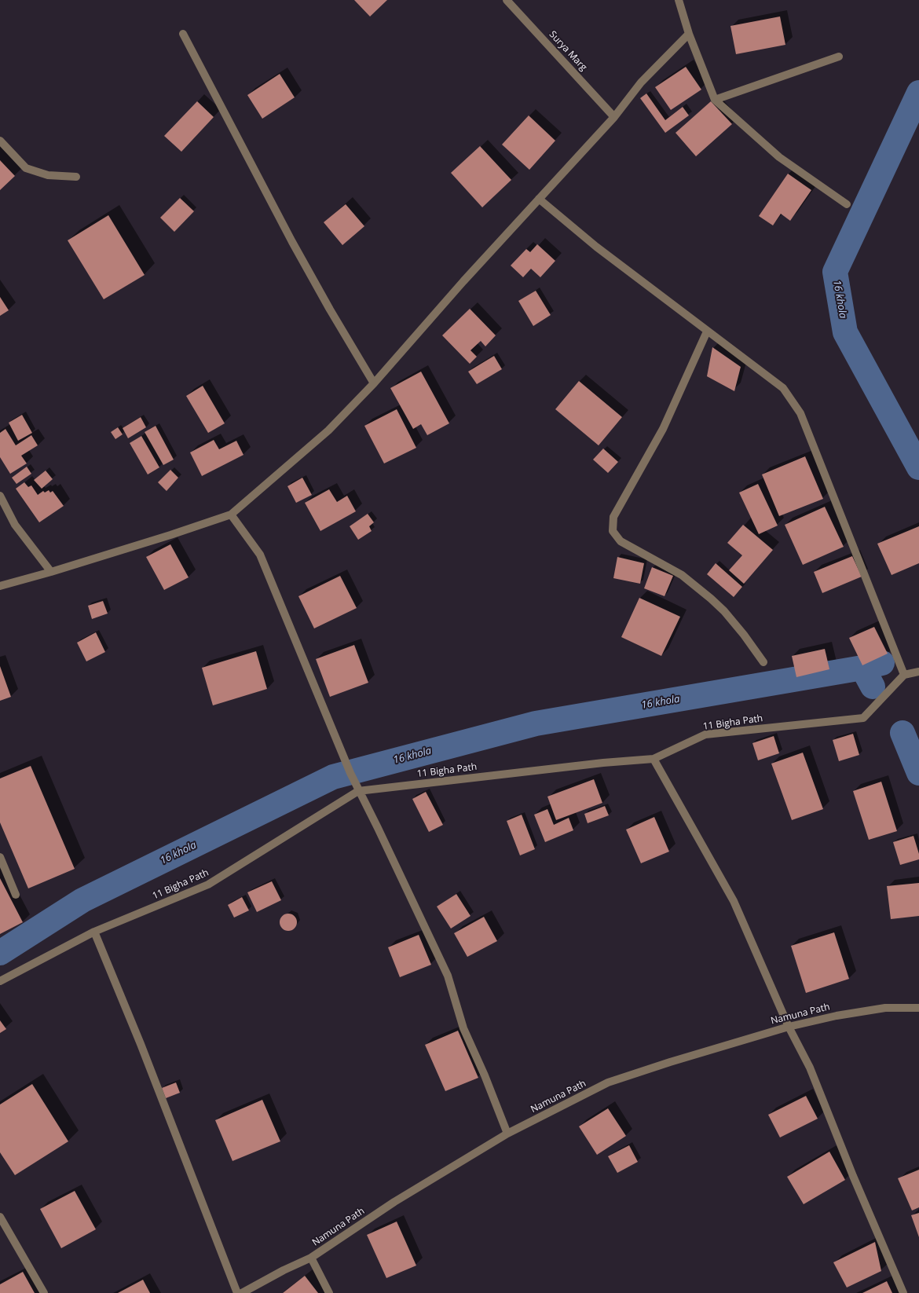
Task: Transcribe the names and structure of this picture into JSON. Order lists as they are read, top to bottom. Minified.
{"streets":{"street":["Surya Marg","11 Bigha Path","Namuna Path"]},"water":["16 khola"]}
